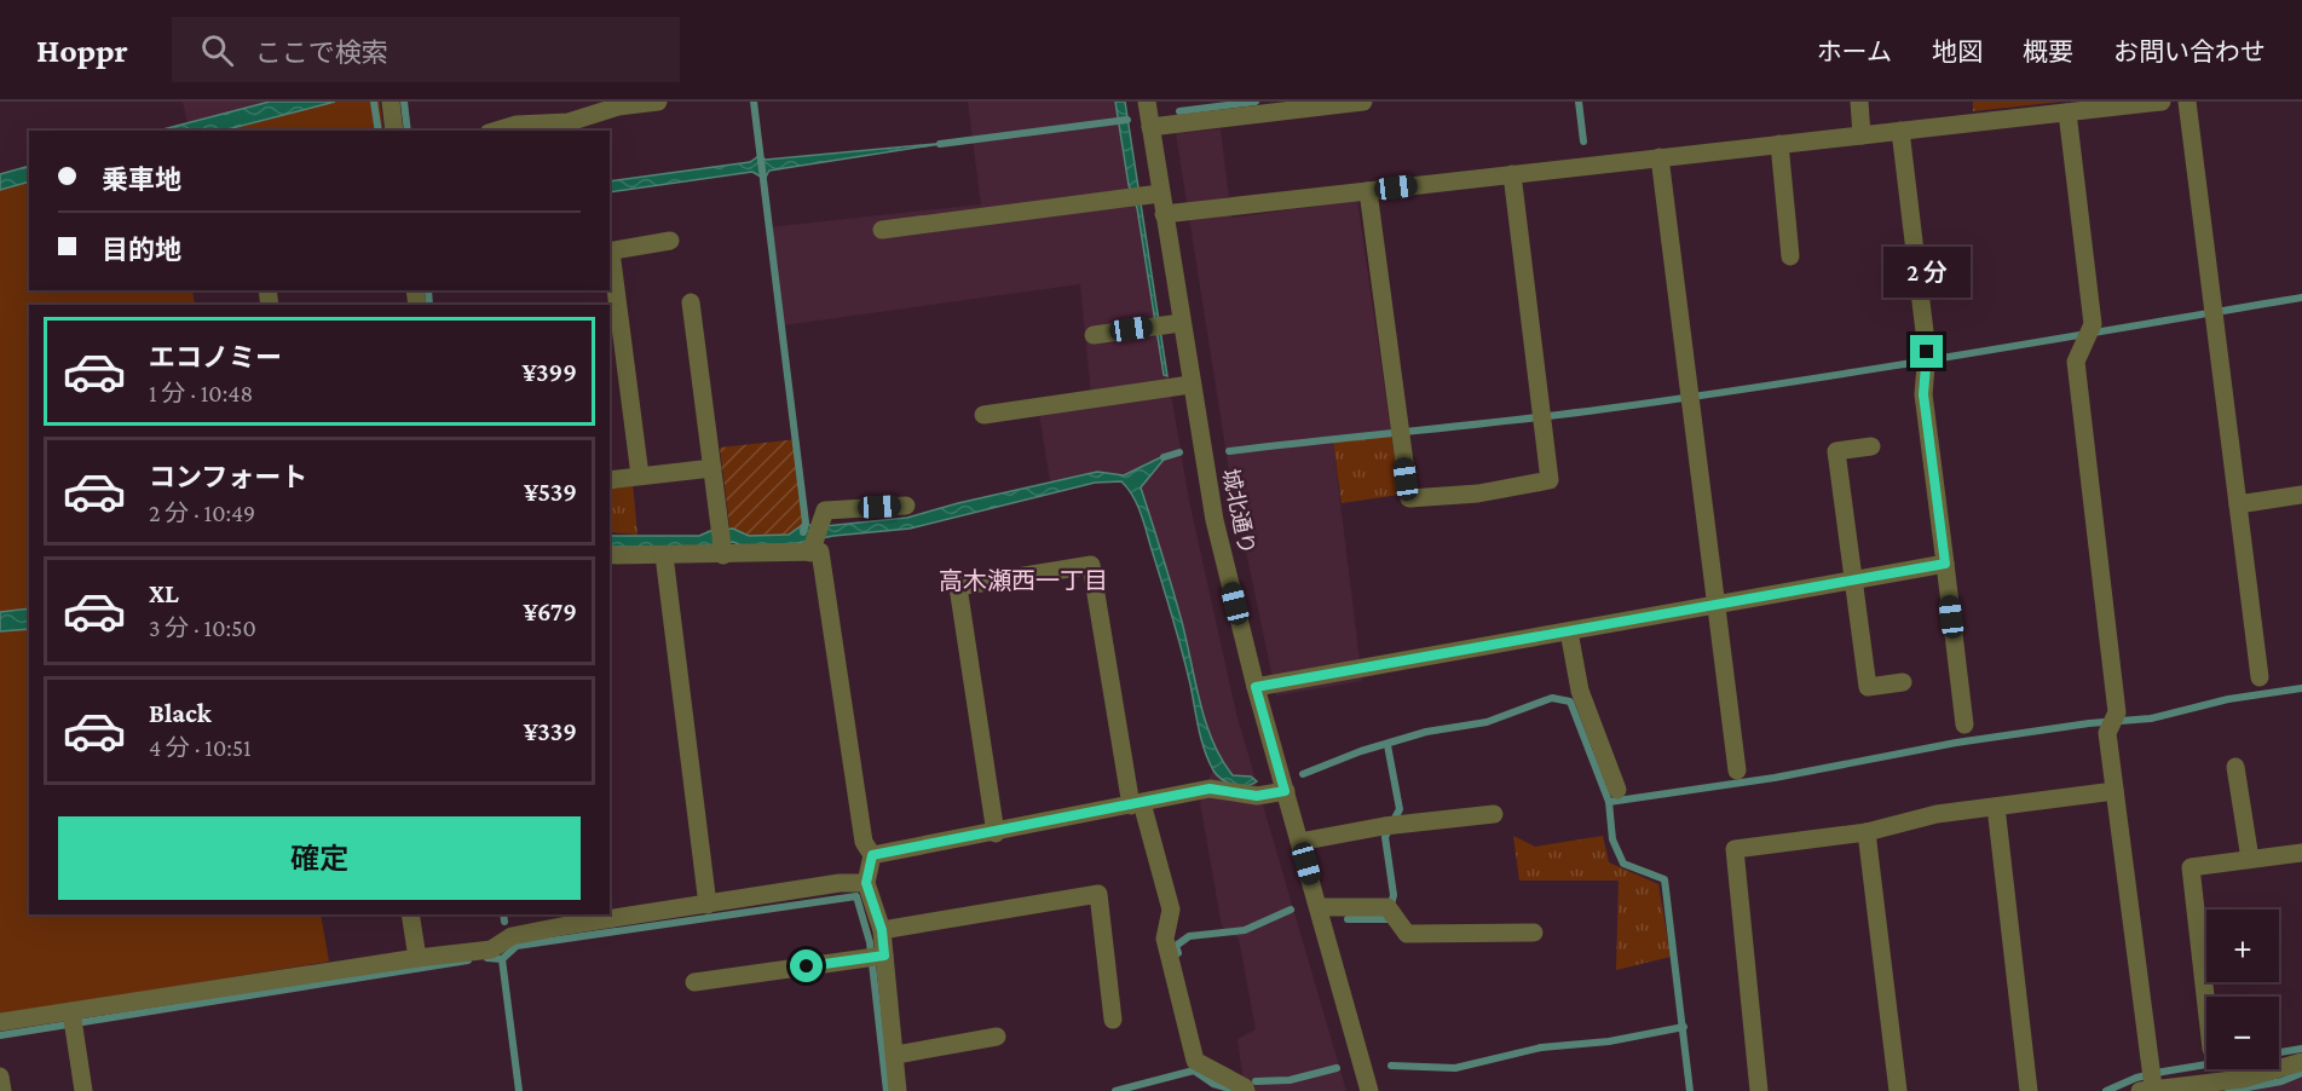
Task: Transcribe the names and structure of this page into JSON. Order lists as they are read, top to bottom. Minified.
{"streets":{"street":["城北通り"]},"districts":["高木瀬西一丁目"],"page":{"header":"Hoppr","search":"ここで検索","nav":["ホーム","地図","概要","お問い合わせ"],"banner":["乗車地","目的地"],"bubble":"2 分","list":[{"name":"エコノミー","note":"1 分 · 10:48","value":"¥399"},{"name":"コンフォート","note":"2 分 · 10:49","value":"¥539"},{"name":"XL","note":"3 分 · 10:50","value":"¥679"},{"name":"Black","note":"4 分 · 10:51","value":"¥339"}],"buttons":"確定","map_buttons":["+","−"]}}
